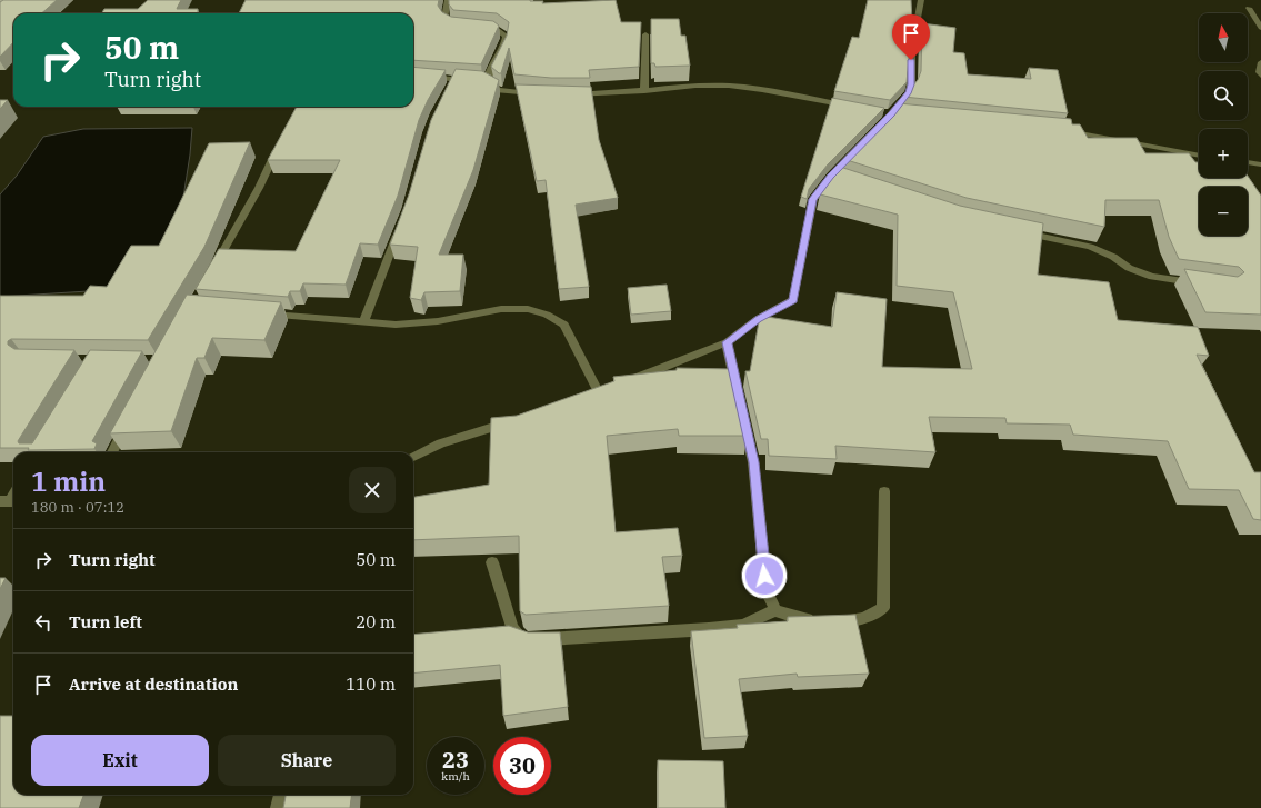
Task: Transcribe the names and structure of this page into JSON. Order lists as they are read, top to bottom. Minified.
{"north":"top","page":{"map_buttons":["+","−"],"turn":["50 m","Turn right"],"heading":["1 min","180 m · 07:12"],"list":[{"name":"Turn right","value":"50 m"},{"name":"Turn left","value":"20 m"},{"name":"Arrive at destination","value":"110 m"}],"buttons":["Exit","Share"],"speed":"23 km/h","limit":"30"}}
